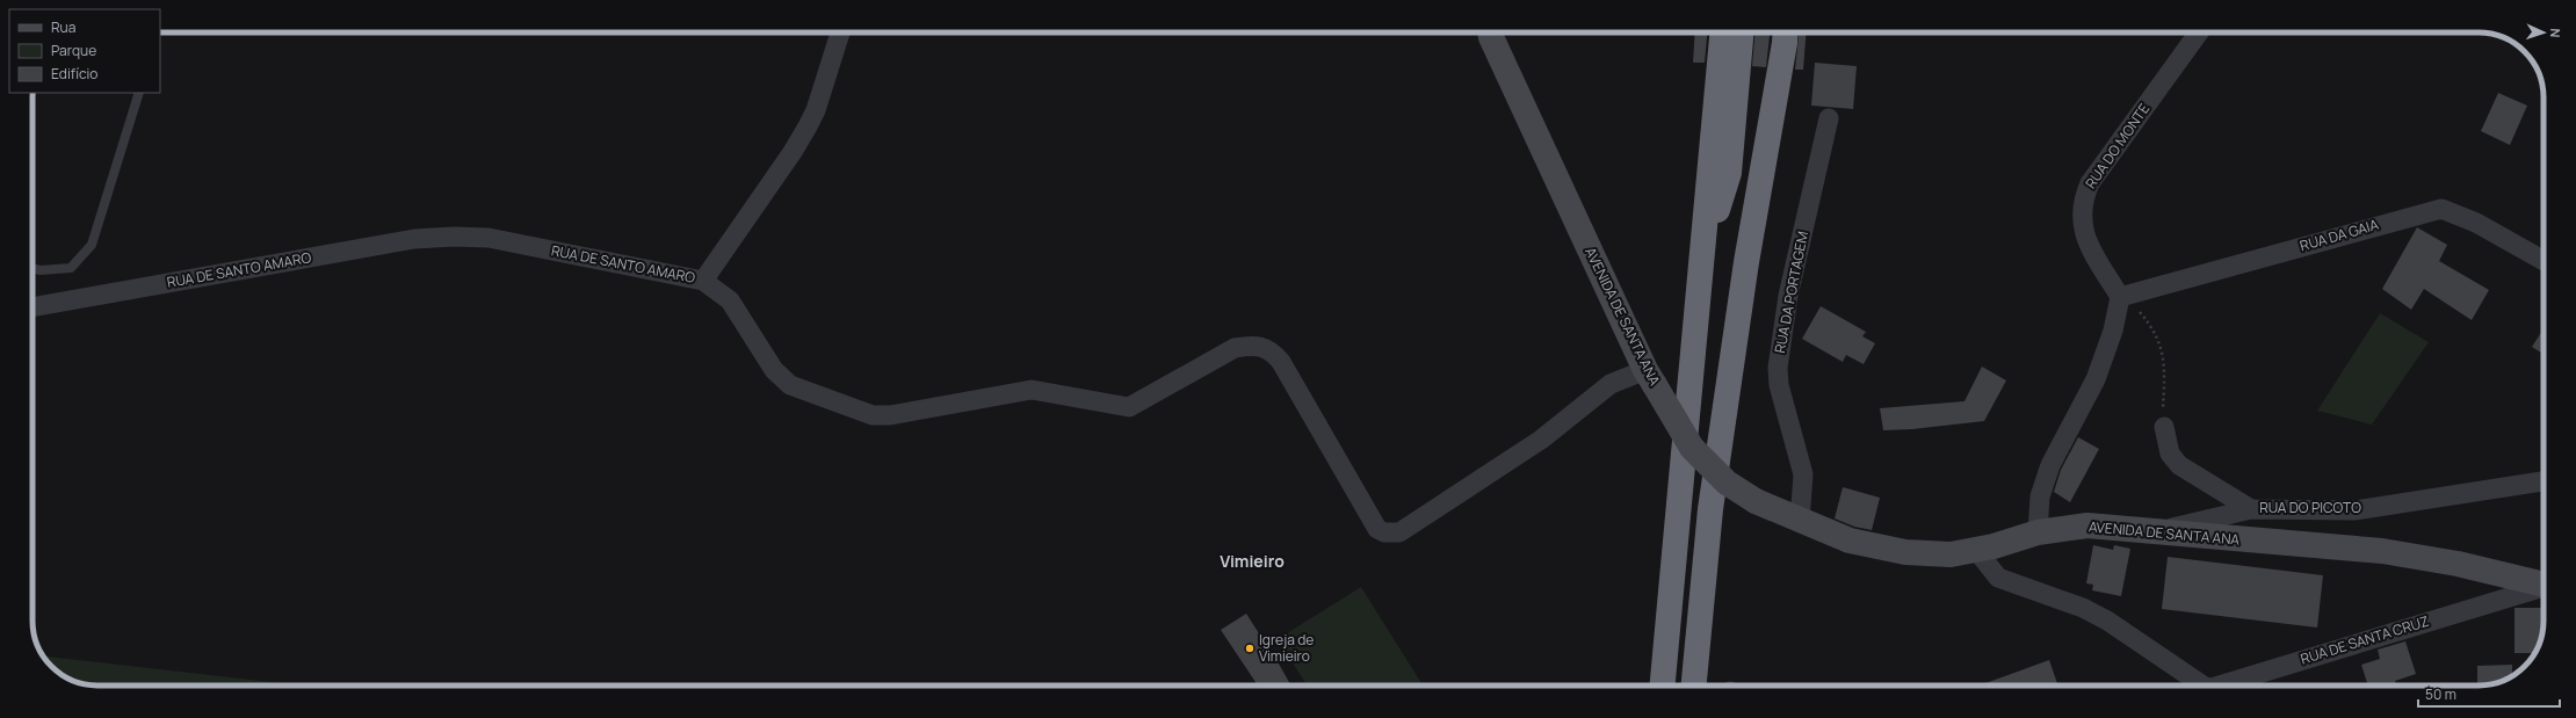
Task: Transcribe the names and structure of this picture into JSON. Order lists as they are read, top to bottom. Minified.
{"streets":{"street":["RUA DO MONTE","RUA DA GAIA","RUA DE SANTO AMARO","RUA DA PORTAGEM","AVENIDA DE SANTA ANA","RUA DO PICOTO","RUA DE SANTA CRUZ"]},"crossings":[["RUA DO MONTE","RUA DA GAIA"],["RUA DE SANTO AMARO","AVENIDA DE SANTA ANA"],["RUA DA PORTAGEM","AVENIDA DE SANTA ANA"],["AVENIDA DE SANTA ANA","RUA DO PICOTO"]],"districts":["Vimieiro"],"places":["Igreja de Vimieiro"],"legend":["Rua","Parque","Edifício"],"scale_bar":"50 m","north":"right"}
